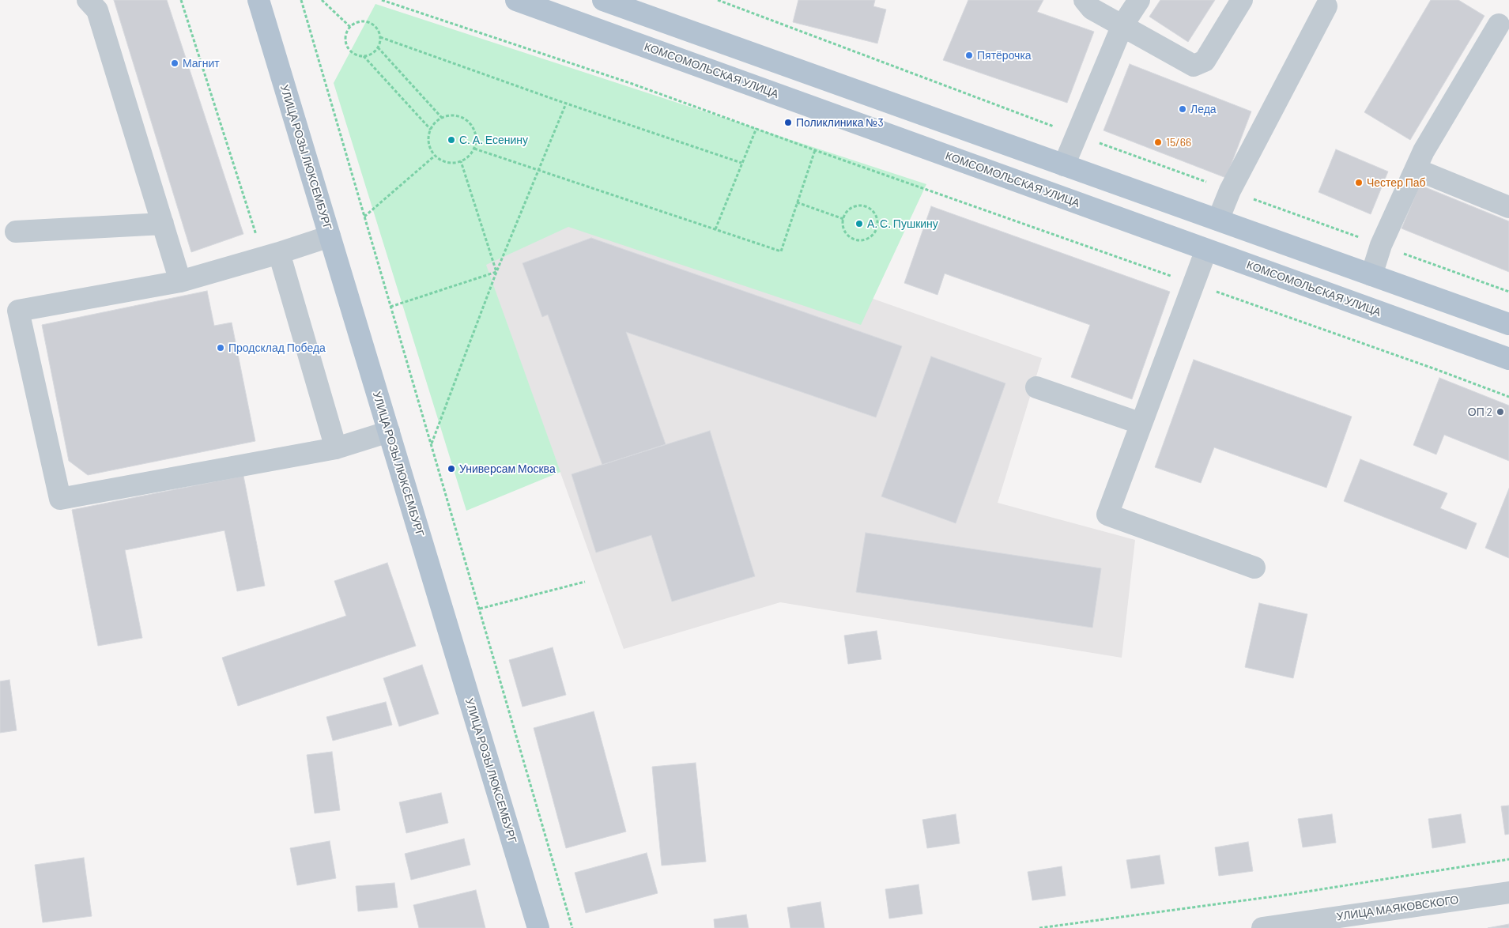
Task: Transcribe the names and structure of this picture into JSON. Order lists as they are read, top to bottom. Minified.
{"streets":{"main road":["КОМСОМОЛЬСКАЯ УЛИЦА","УЛИЦА РОЗЫ ЛЮКСЕМБУРГ"],"street":["УЛИЦА МАЯКОВСКОГО"]},"places":["Пятёрочка","Магнит","Леда","Поликлиника №3","С. А. Есенину","15/66","Честер Паб","А. С. Пушкину","Продсклад Победа","ОП 2","Универсам Москва"]}
